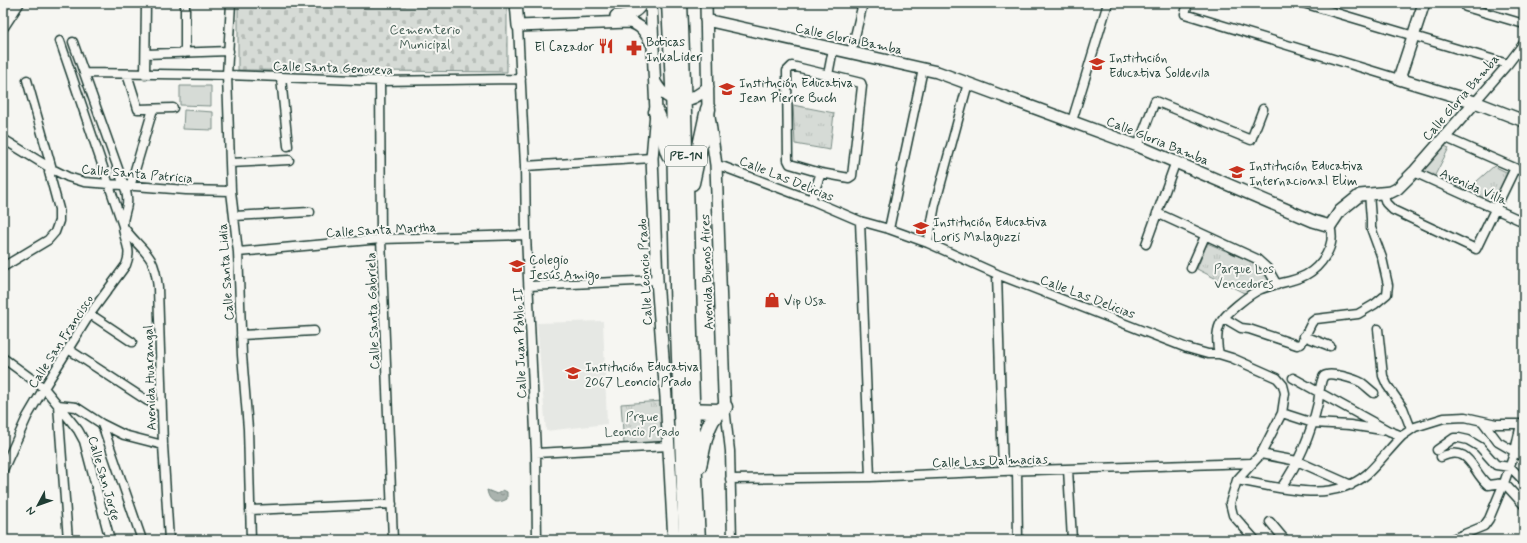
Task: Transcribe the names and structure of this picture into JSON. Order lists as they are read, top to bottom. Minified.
{"streets":{"highway":["PE-1N"],"street":["Calle Gloria Bamba","Calle Santa Genoveva","Calle Santa Patricia","Calle Las Delicias","Avenida Villa","Calle Santa Martha","Calle Santa Lidia","Calle Leoncio Prado","Avenida Buenos Aires","Calle Santa Gabriela","Calle San Francisco","Calle Juan Pablo II","Avenida Huarangal","Calle Las Dalmacias","Calle San Jorge"]},"crossings":[["Calle Gloria Bamba","Avenida Villa"],["Calle Gloria Bamba","Avenida Buenos Aires"],["Calle Santa Genoveva","Calle Santa Lidia"],["Calle Santa Genoveva","Calle Santa Gabriela"],["Calle Santa Genoveva","Calle Juan Pablo II"],["Calle Santa Patricia","Calle Santa Lidia"],["Calle Santa Patricia","Avenida Huarangal"],["Calle Las Delicias","Avenida Buenos Aires"],["Calle Las Delicias","Calle Las Dalmacias"],["Calle Santa Martha","Calle Santa Lidia"],["Calle Santa Martha","Calle Santa Gabriela"],["Calle Santa Martha","Calle Juan Pablo II"],["Avenida Buenos Aires","Calle Las Dalmacias"],["Calle San Francisco","Avenida Huarangal"],["Calle San Francisco","Calle San Jorge"]],"parks":["Cementerio Municipal","Parque Los Vencedores","Prque Leoncio Prado"],"places":{"restaurant":["El Cazador"],"pharmacy":["Boticas InkaLider"],"school or university":["Institución Educativa Soldevila","Institución Educativa Jean Pierre Buch","Institución Educativa Internacional Elim","Institución Educativa Loris Malaguzzi","Colegio Jesús Amigo","Institución Educativa 2067 Leoncio Prado"],"shop":["Vip Usa"]},"north":"bottom left"}
